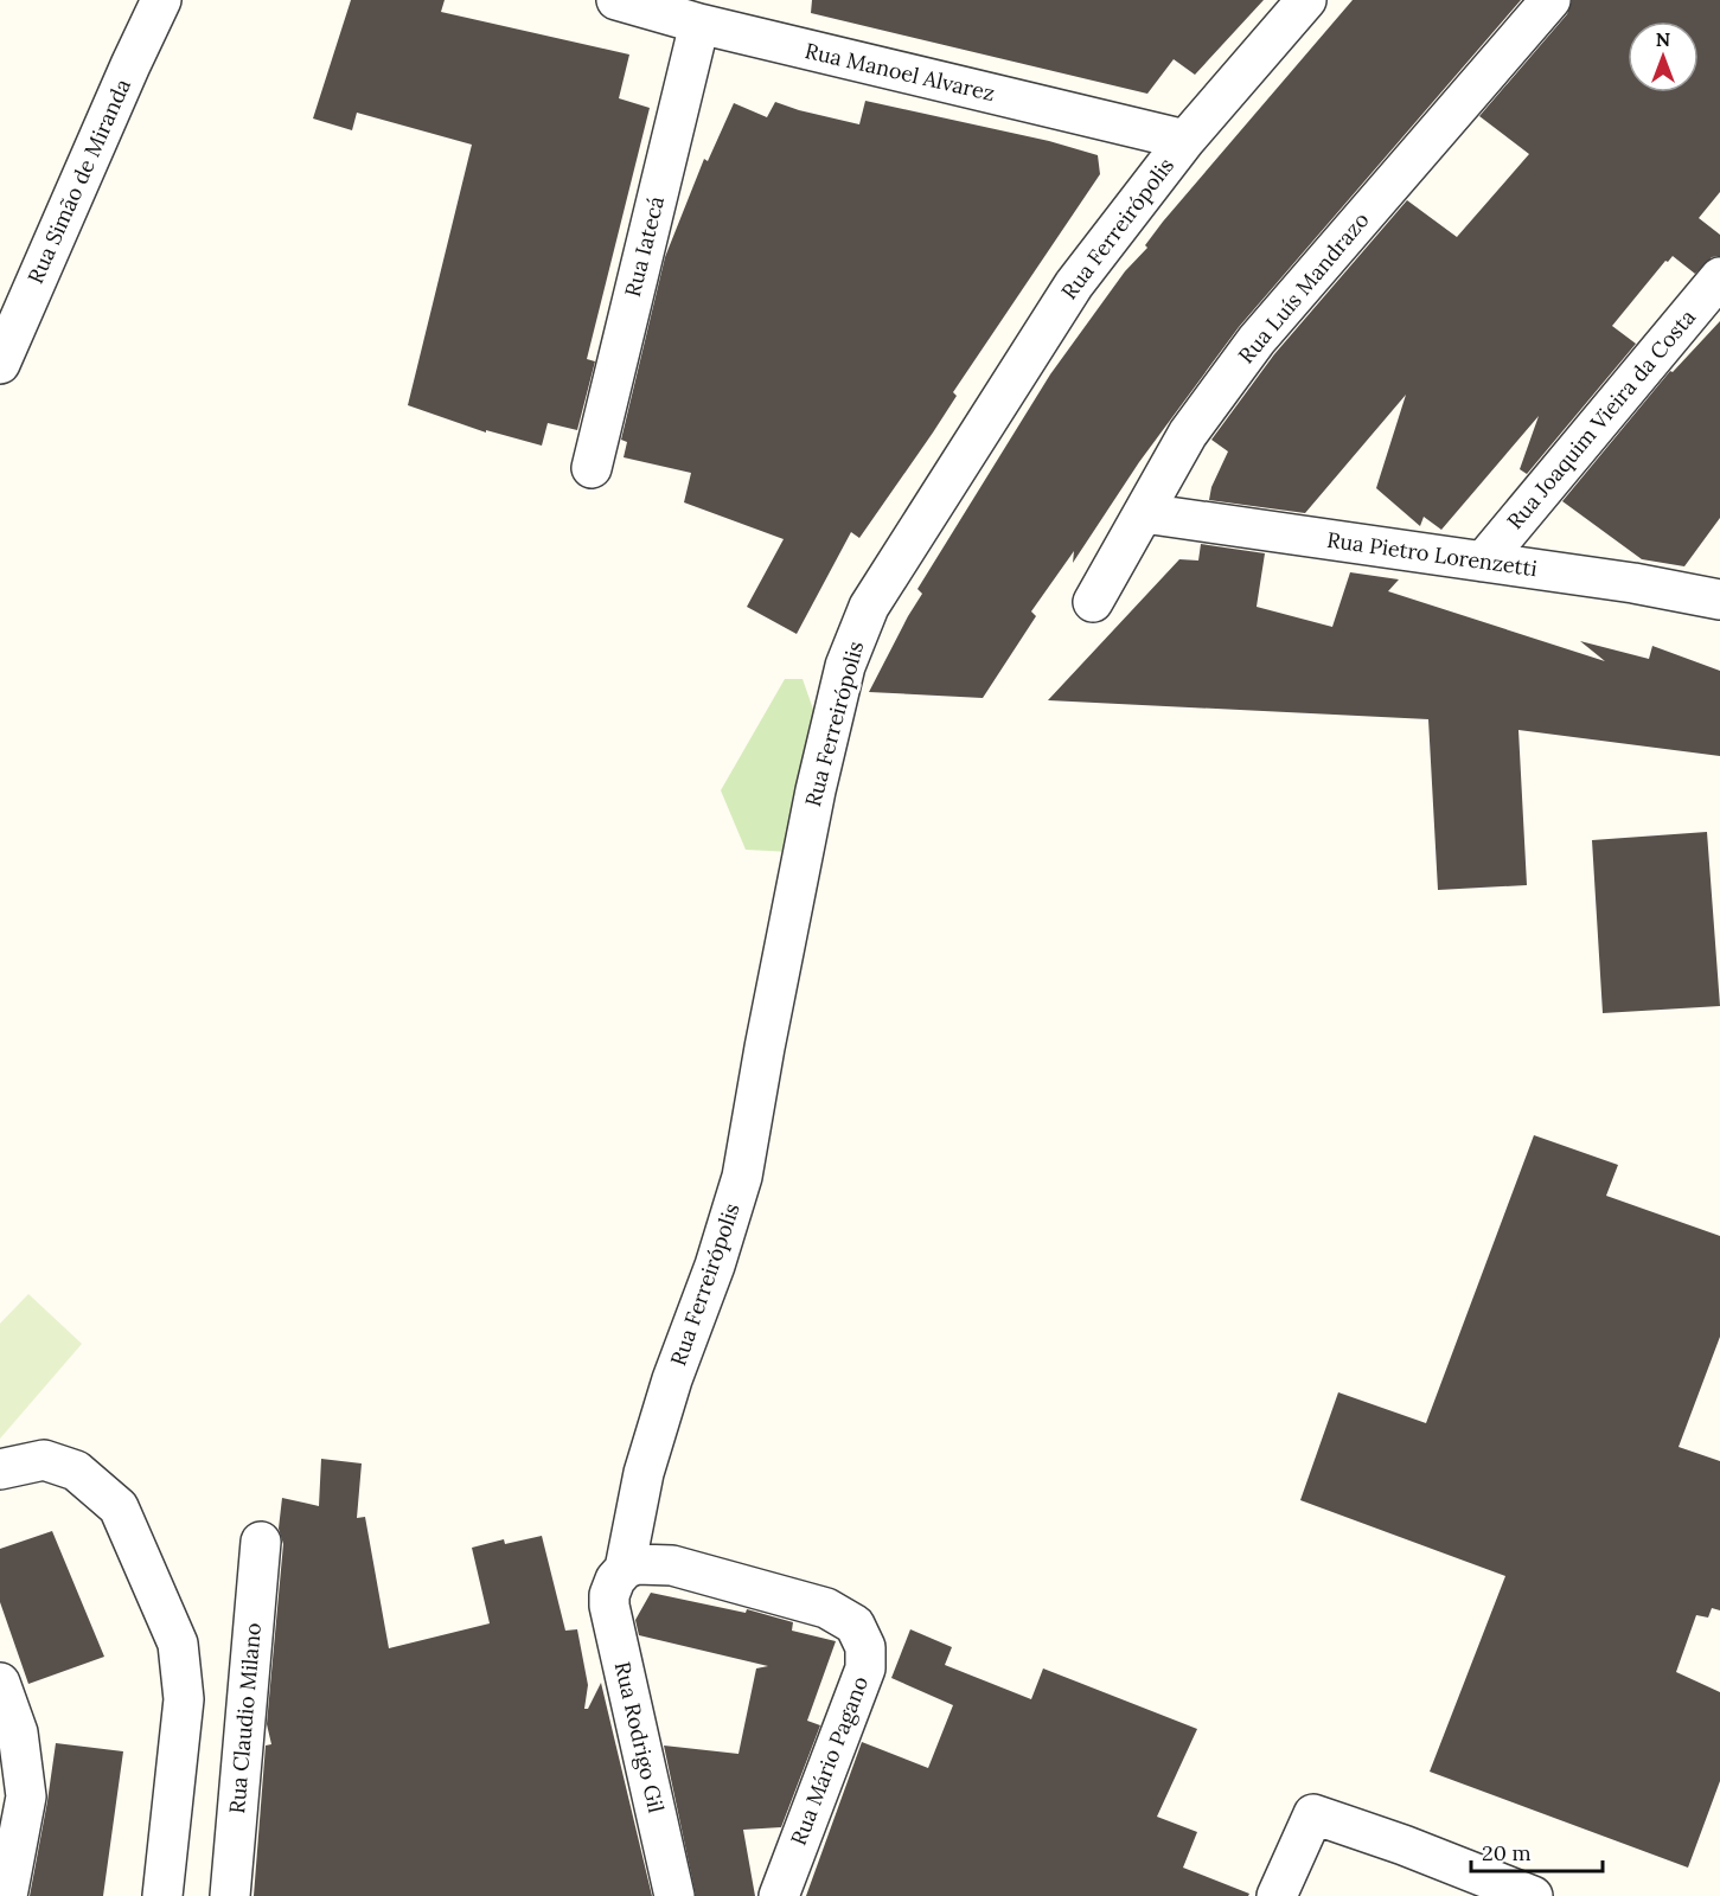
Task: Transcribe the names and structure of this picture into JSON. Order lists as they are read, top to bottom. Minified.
{"streets":{"street":["Rua Manoel Alvarez","Rua Simão de Miranda","Rua Ferreirópolis","Rua Iatecá","Rua Luís Mandrazo","Rua Joaquim Vieira da Costa","Rua Pietro Lorenzetti","Rua Claudio Milano","Rua Rodrigo Gil","Rua Mário Pagano"]},"crossings":[["Rua Manoel Alvarez","Rua Ferreirópolis"],["Rua Manoel Alvarez","Rua Iatecá"],["Rua Ferreirópolis","Rua Rodrigo Gil"],["Rua Ferreirópolis","Rua Mário Pagano"],["Rua Luís Mandrazo","Rua Pietro Lorenzetti"],["Rua Joaquim Vieira da Costa","Rua Pietro Lorenzetti"],["Rua Rodrigo Gil","Rua Mário Pagano"]],"scale_bar":"20 m","north":"top"}
